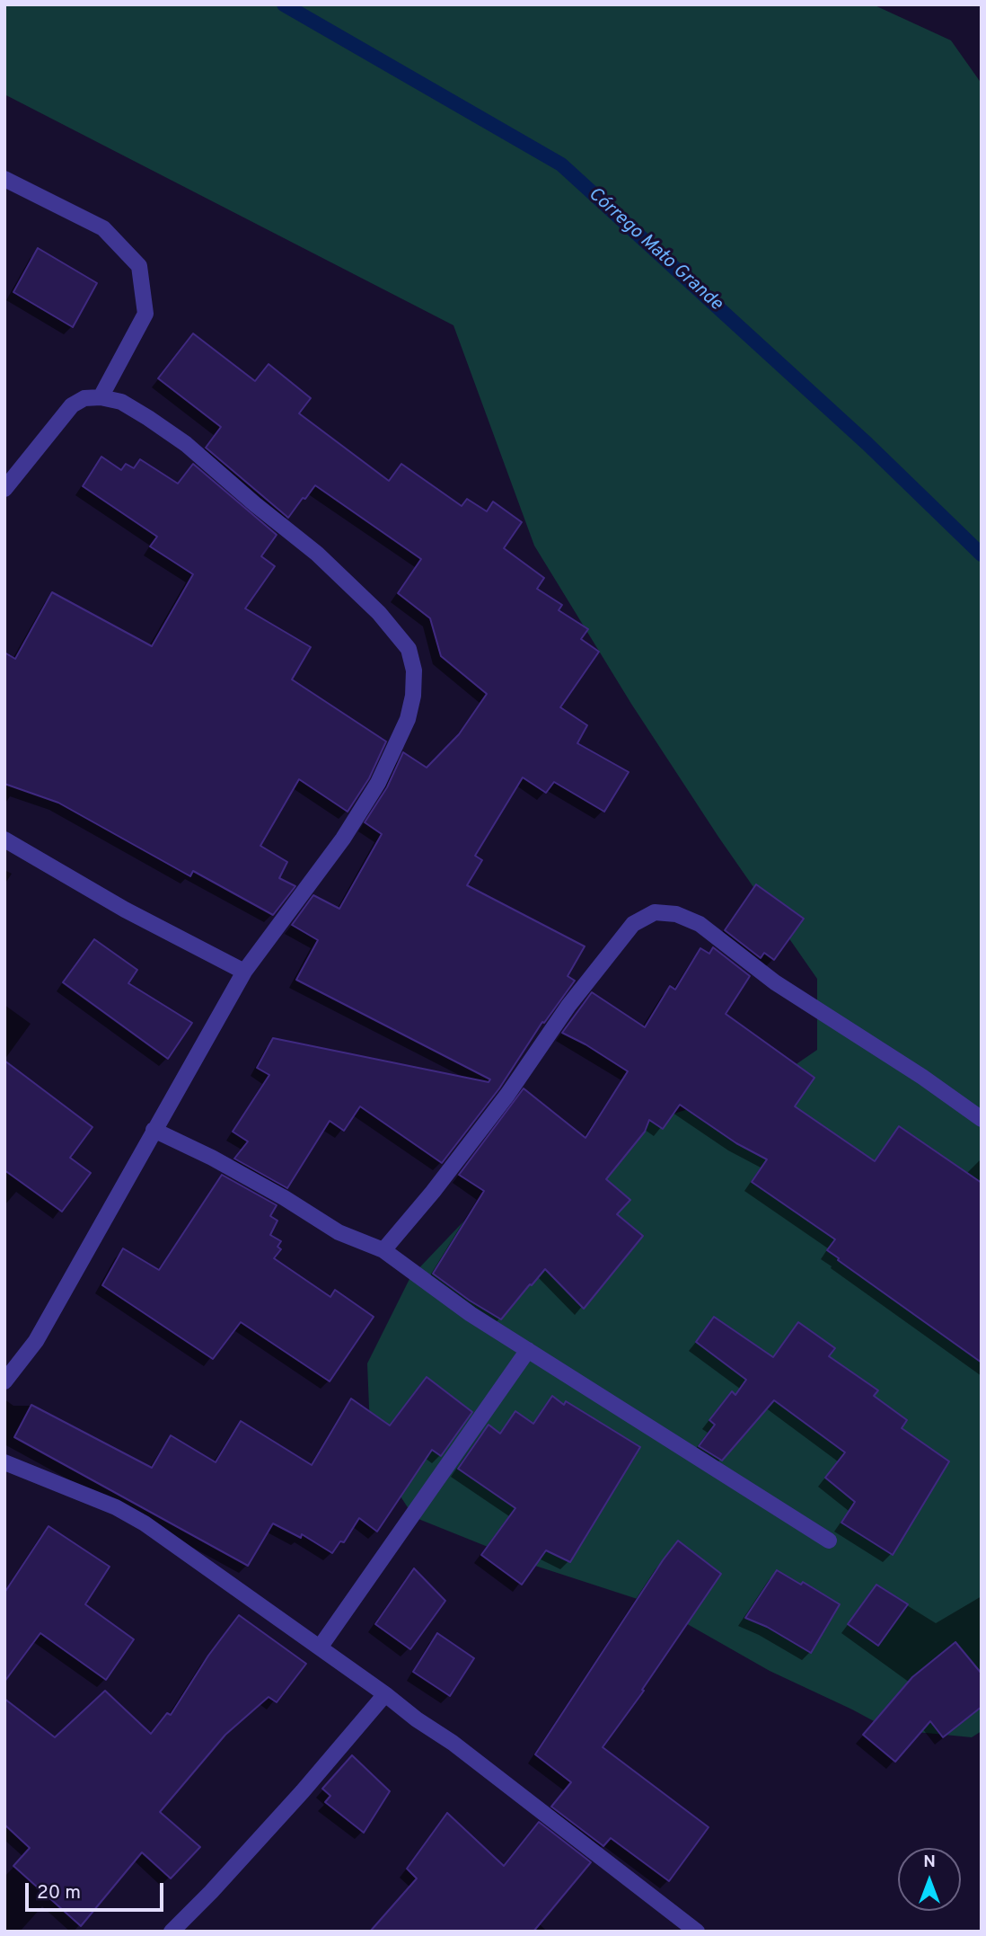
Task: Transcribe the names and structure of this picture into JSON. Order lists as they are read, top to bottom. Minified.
{"water":["Córrego Mato Grande"],"scale_bar":"20 m","north":"top"}
